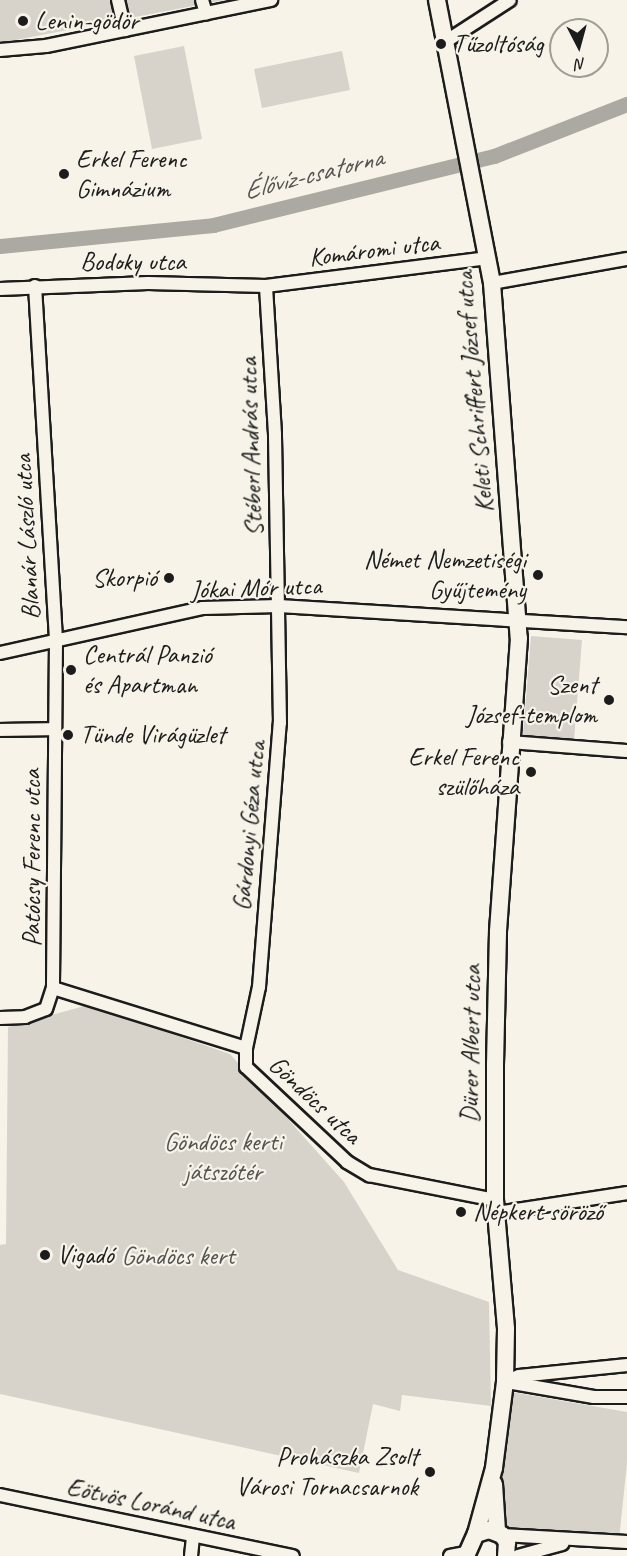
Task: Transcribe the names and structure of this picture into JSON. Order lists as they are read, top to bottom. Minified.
{"streets":{"main road":["Keleti Schriffert József utca","Dürer Albert utca"],"street":["Komáromi utca","Bodoky utca","Stéberl András utca","Blanár László utca","Jókai Mór utca","Gárdonyi Géza utca","Patócsy Ferenc utca","Göndöcs utca","Eötvös Loránd utca"]},"crossings":[["Komáromi utca","Bodoky utca"],["Komáromi utca","Keleti Schriffert József utca"],["Komáromi utca","Stéberl András utca"],["Bodoky utca","Stéberl András utca"],["Bodoky utca","Blanár László utca"],["Keleti Schriffert József utca","Jókai Mór utca"],["Keleti Schriffert József utca","Dürer Albert utca"],["Stéberl András utca","Jókai Mór utca"],["Stéberl András utca","Gárdonyi Géza utca"],["Blanár László utca","Jókai Mór utca"],["Blanár László utca","Patócsy Ferenc utca"],["Jókai Mór utca","Gárdonyi Géza utca"],["Jókai Mór utca","Patócsy Ferenc utca"],["Jókai Mór utca","Dürer Albert utca"],["Gárdonyi Géza utca","Göndöcs utca"],["Patócsy Ferenc utca","Göndöcs utca"],["Dürer Albert utca","Göndöcs utca"]],"water":["Élővíz-csatorna"],"parks":["Göndöcs kerti játszótér","Göndöcs kert"],"places":["Lenin-gödör","Tűzoltóság","Erkel Ferenc Gimnázium","Német Nemzetiségi Gyűjtemény","Skorpió","Centrál Panzió és Apartman","Szent József-templom","Tünde Virágüzlet","Erkel Ferenc szülőháza","Népkert söröző","Vigadó","Prohászka Zsolt Városi Tornacsarnok"],"north":"bottom"}
